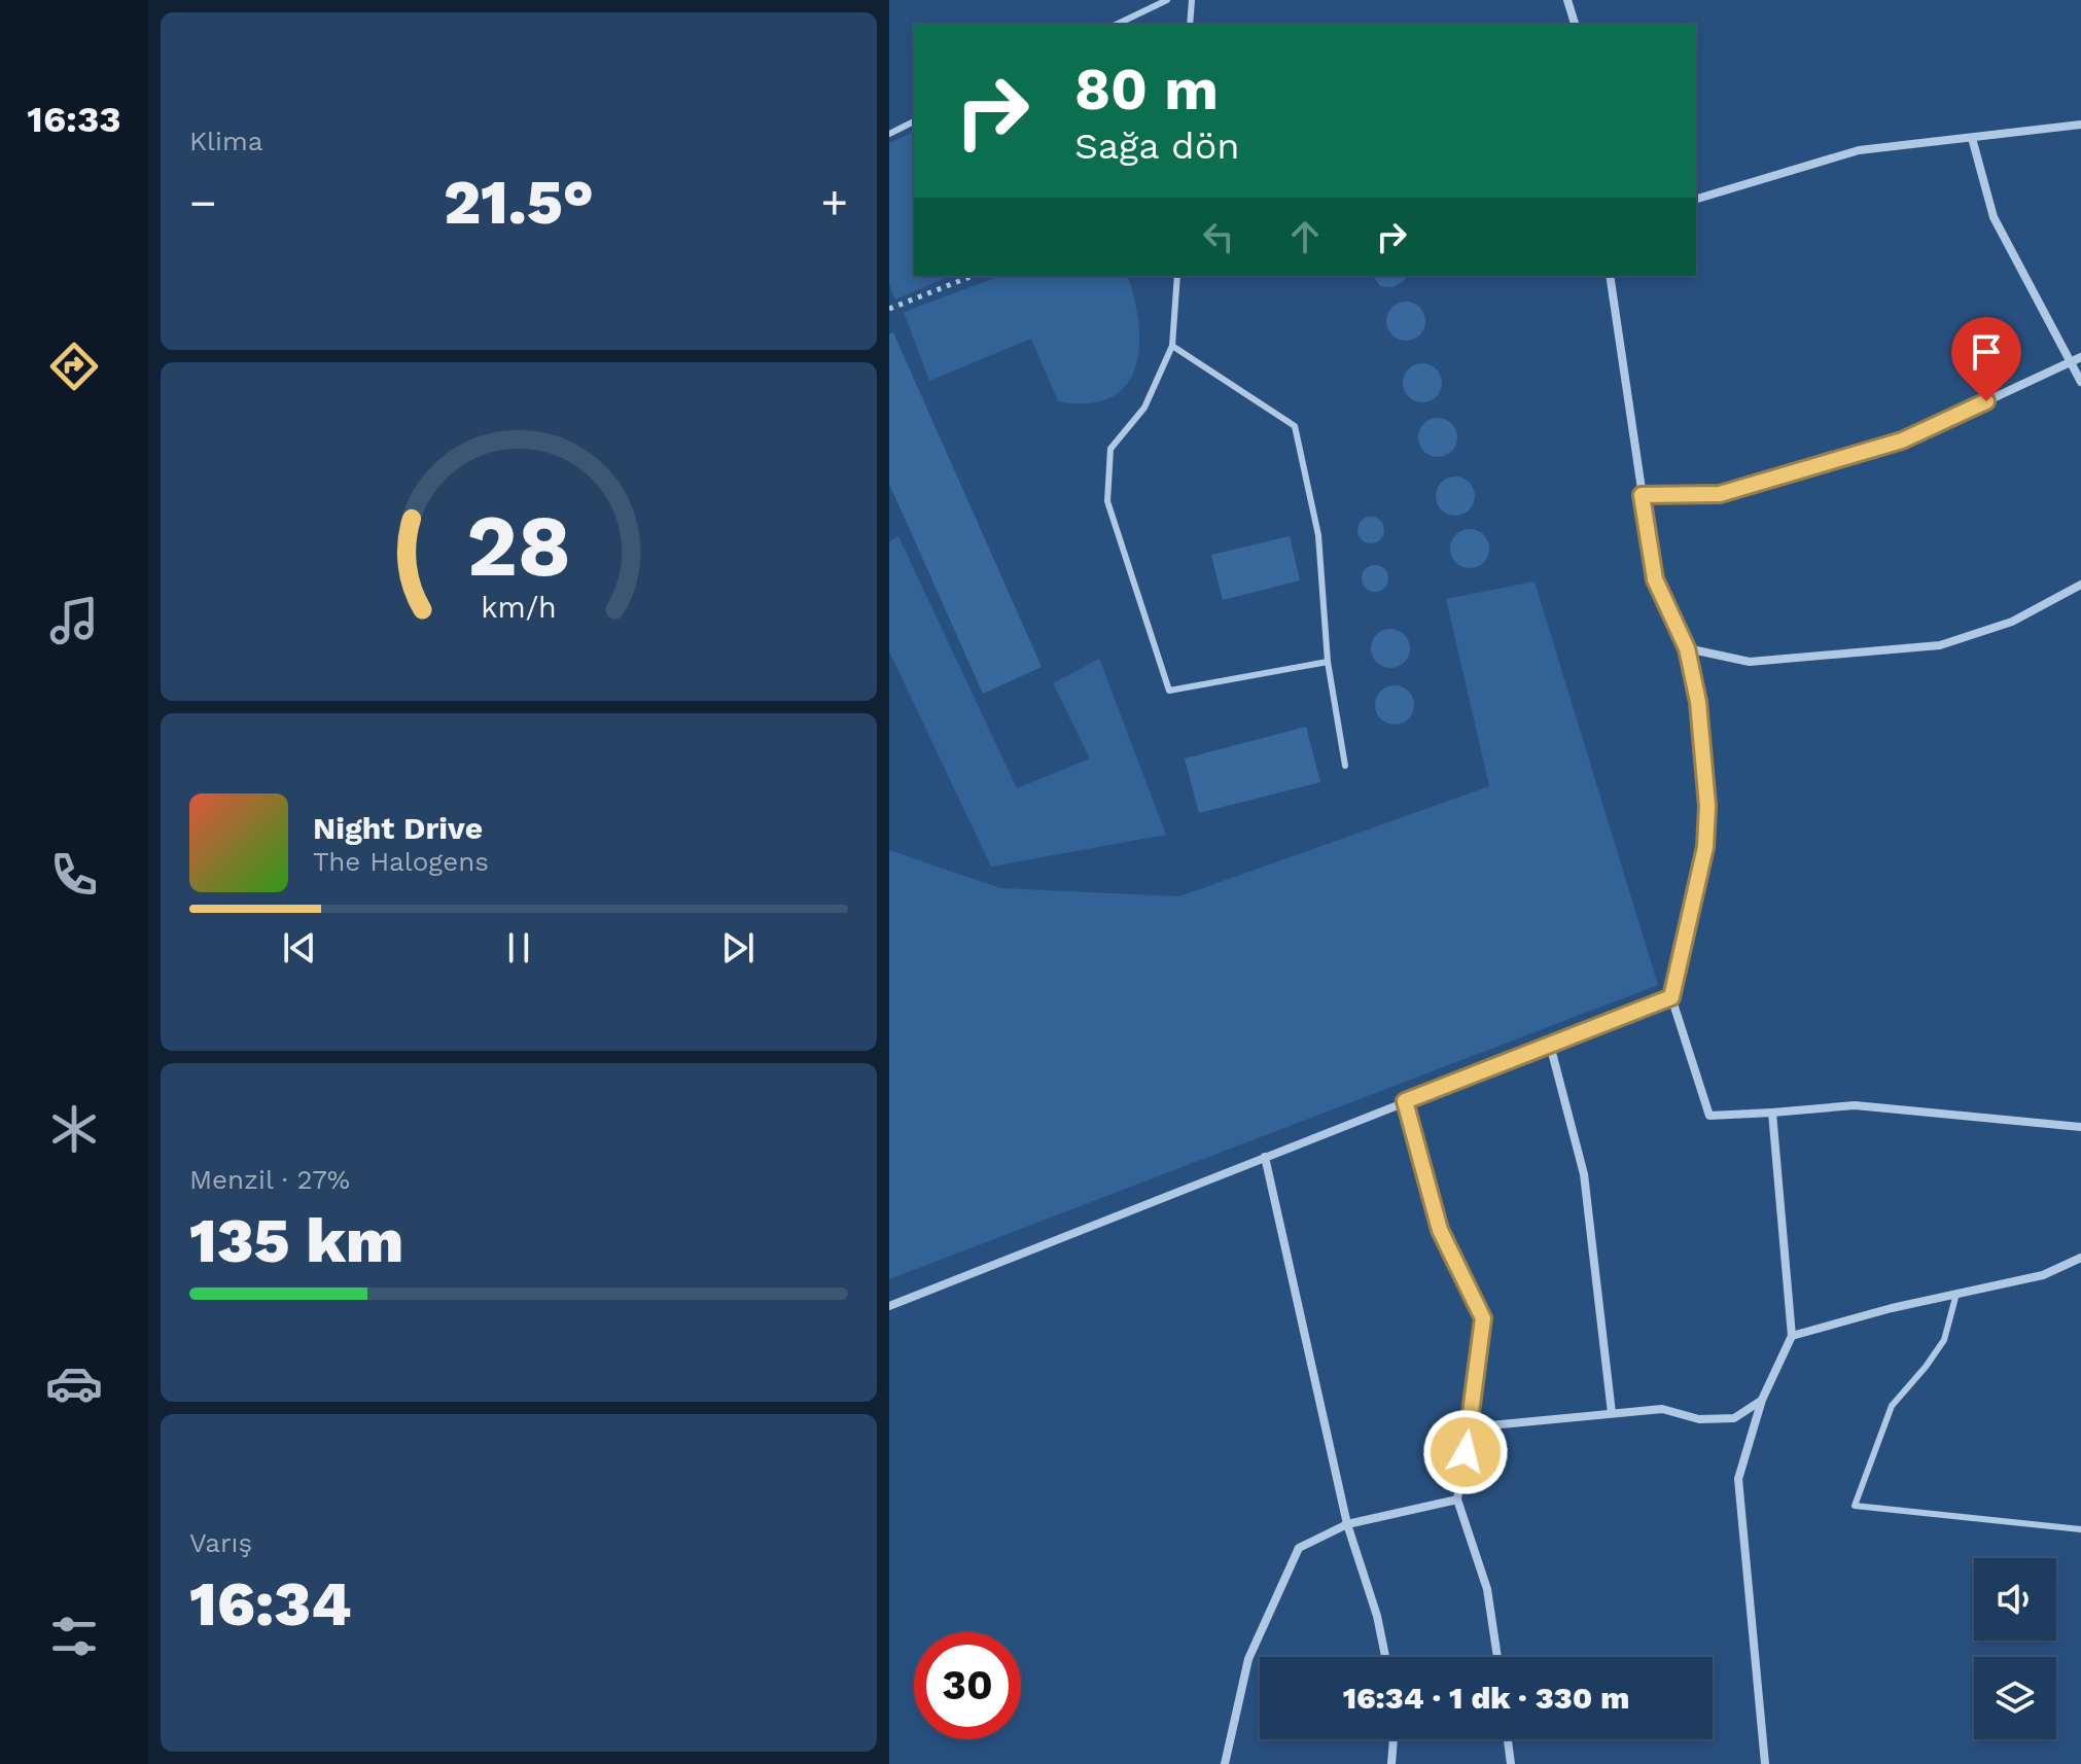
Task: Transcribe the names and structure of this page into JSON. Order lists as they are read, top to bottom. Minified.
{"page":{"tabs":"16:33","tile":["Klima",["Menzil · 27%","135 km"],["Varış","16:34"]],"turn":["80 m","Sağa dön"],"heat":["−","21.5°","+"],"song":["Night Drive","The Halogens"],"limit":"30","trip":"16:34 · 1 dk · 330 m","gauge":["28","km/h"]}}
